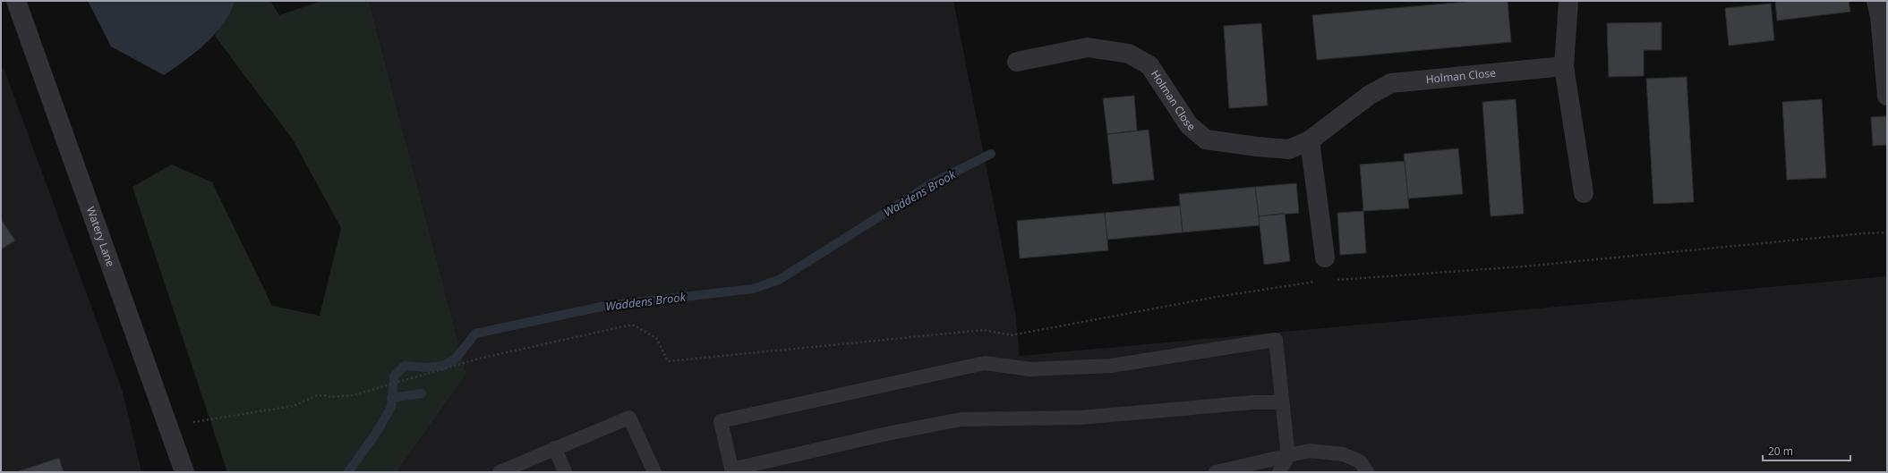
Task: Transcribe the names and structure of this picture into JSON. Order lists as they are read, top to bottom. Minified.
{"streets":{"street":["Holman Close","Watery Lane"]},"water":["Waddens Brook"],"scale_bar":"20 m"}
